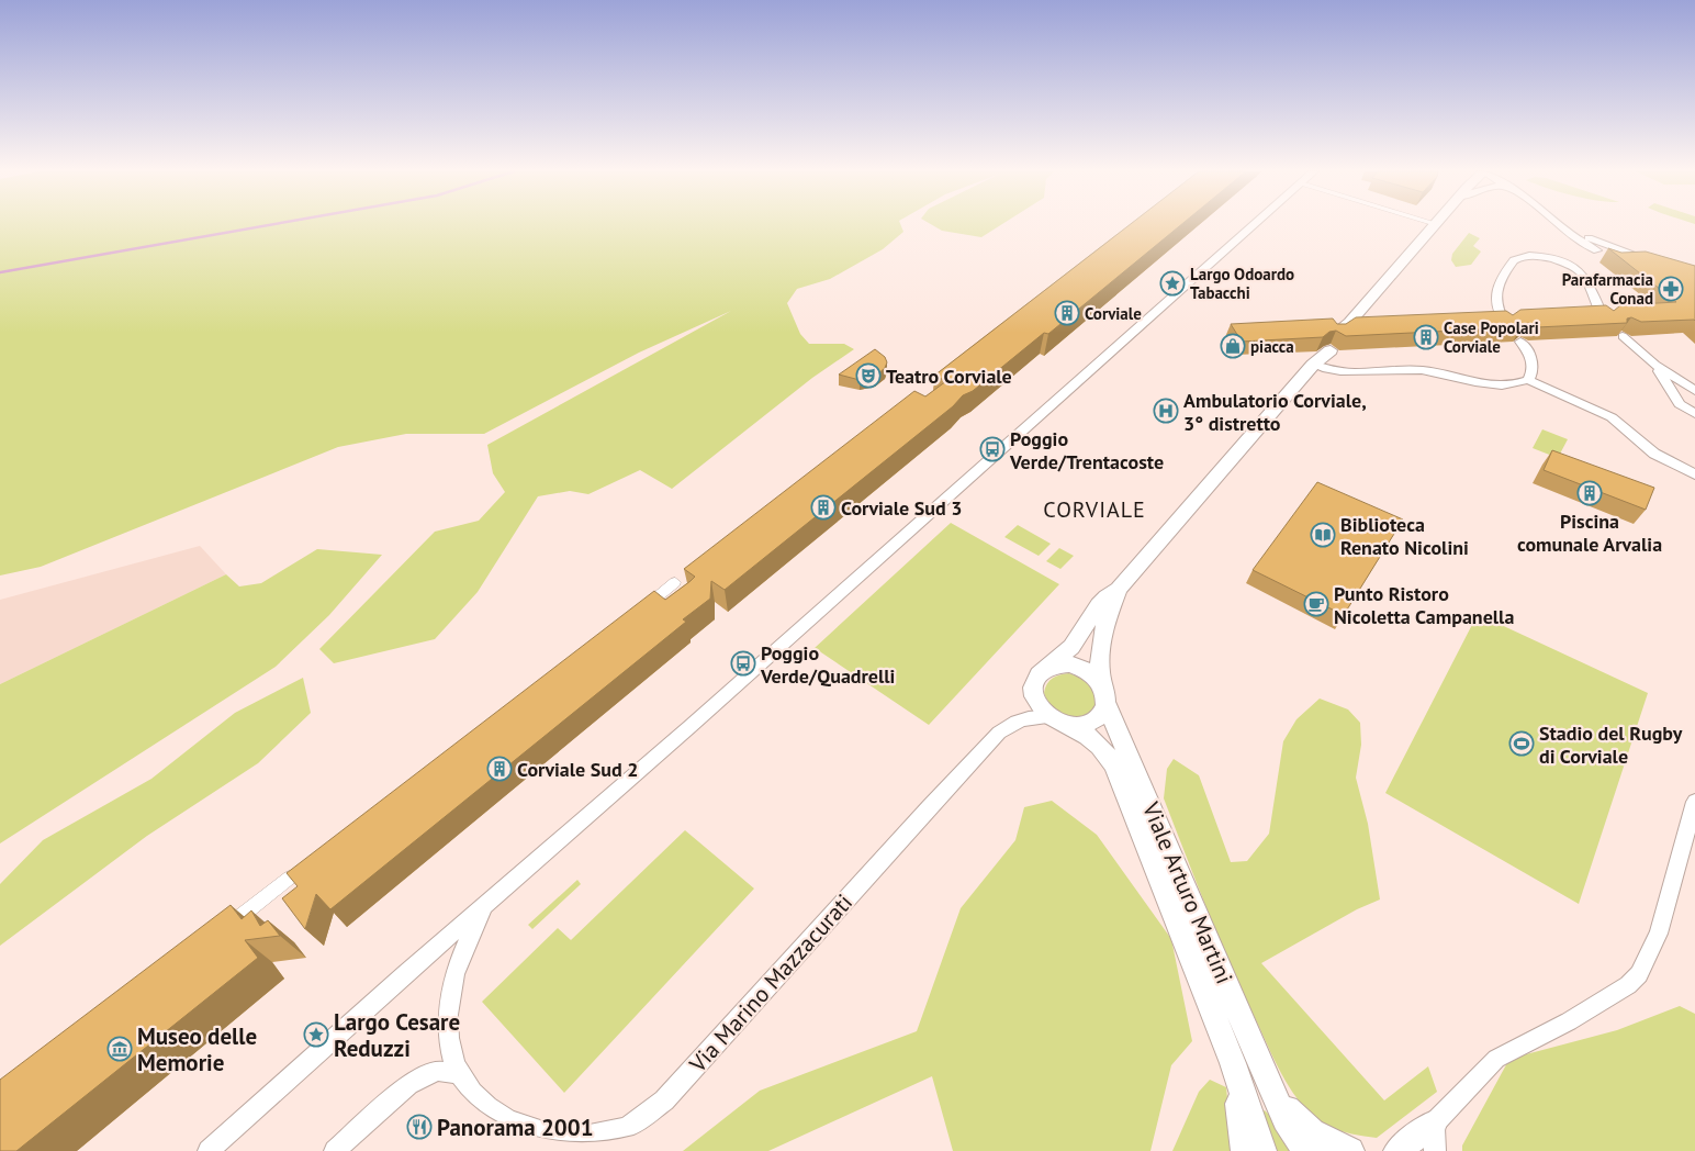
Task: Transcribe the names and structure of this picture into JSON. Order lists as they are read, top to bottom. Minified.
{"streets":{"street":["Viale Arturo Martini","Via Marino Mazzacurati"]},"crossings":[["Viale Arturo Martini","Via Marino Mazzacurati"]],"districts":["CORVIALE"],"places":{"place":["Largo Odoardo Tabacchi","Largo Cesare Reduzzi"],"pharmacy":["Parafarmacia Conad"],"building":["Corviale","Case Popolari Corviale","Piscina comunale Arvalia","Corviale Sud 3","Corviale Sud 2"],"shop":["piacca"],"theatre":["Teatro Corviale"],"hospital":["Ambulatorio Corviale, 3° distretto"],"bus stop":["Poggio Verde/Trentacoste","Poggio Verde/Quadrelli"],"library":["Biblioteca Renato Nicolini"],"cafe":["Punto Ristoro Nicoletta Campanella"],"sports":["Stadio del Rugby di Corviale"],"museum":["Museo delle Memorie"],"restaurant":["Panorama 2001"]}}
